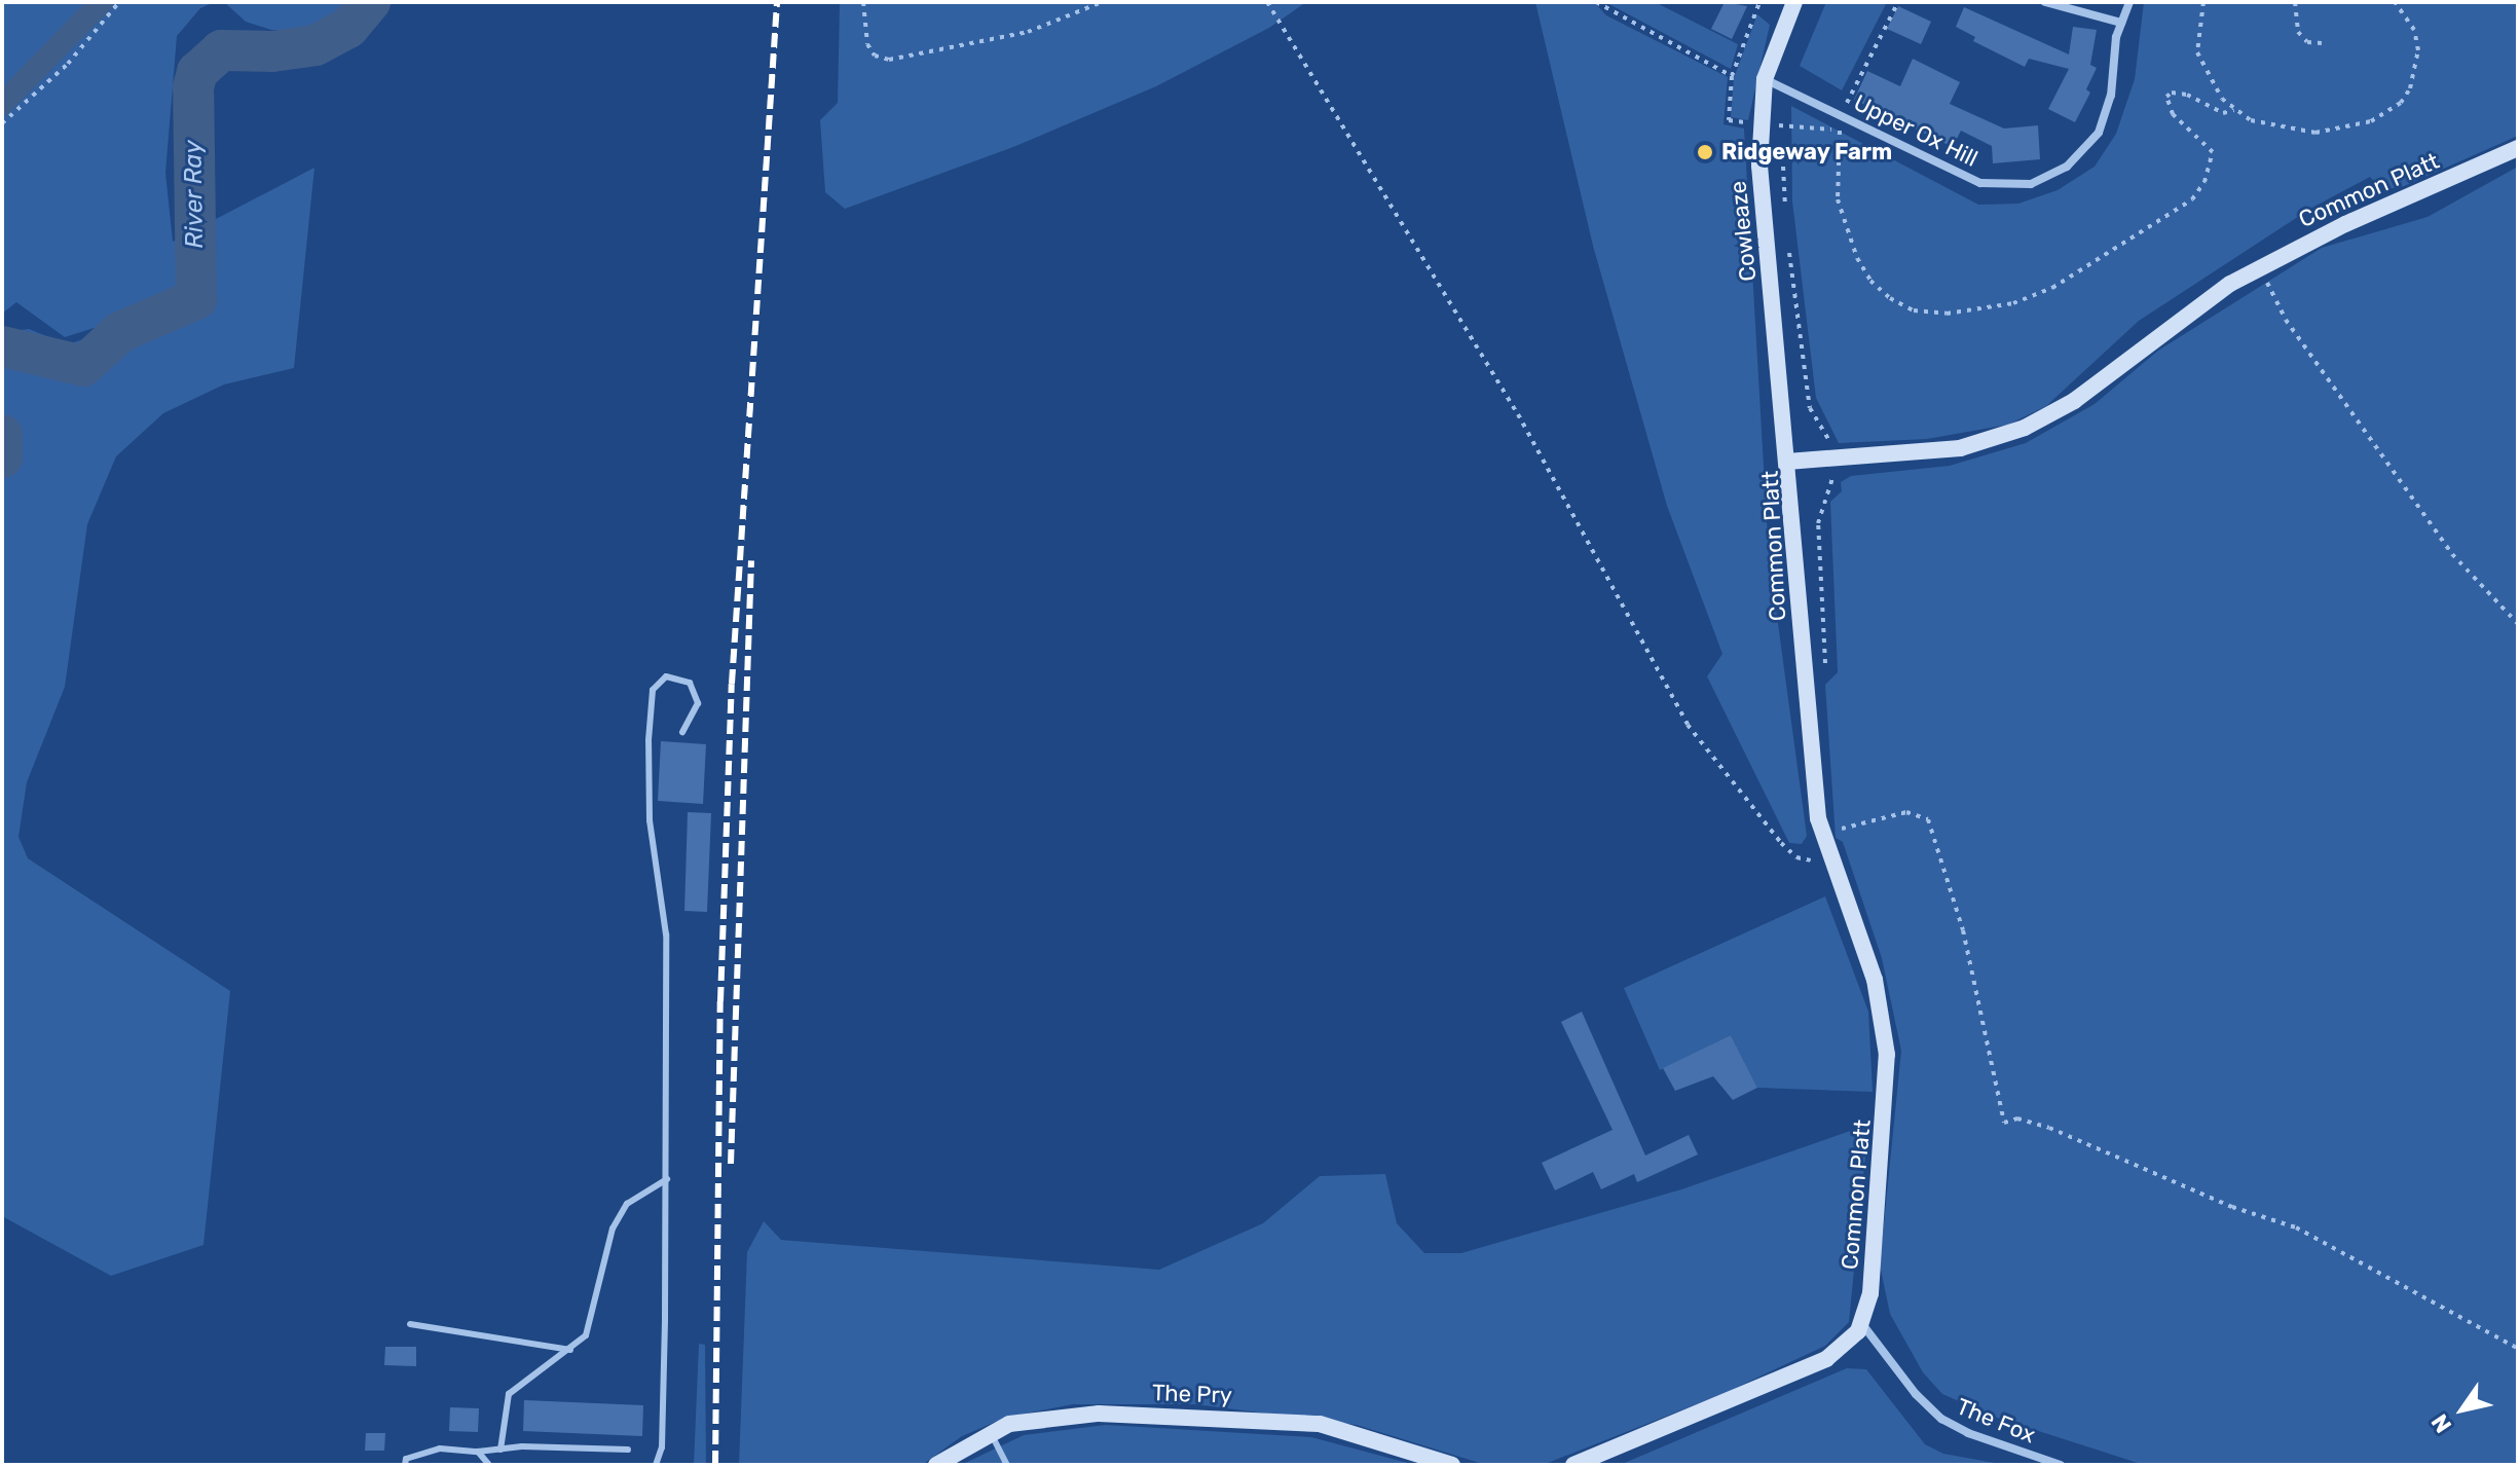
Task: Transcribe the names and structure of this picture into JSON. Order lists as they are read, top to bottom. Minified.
{"streets":{"main road":["Common Platt","Cowleaze","The Pry"],"street":["Upper Ox Hill","The Fox"]},"crossings":[["Upper Ox Hill","Cowleaze"],["Common Platt","Cowleaze"],["Common Platt","The Fox"]],"water":["River Ray"],"places":["Ridgeway Farm"],"north":"bottom left"}
